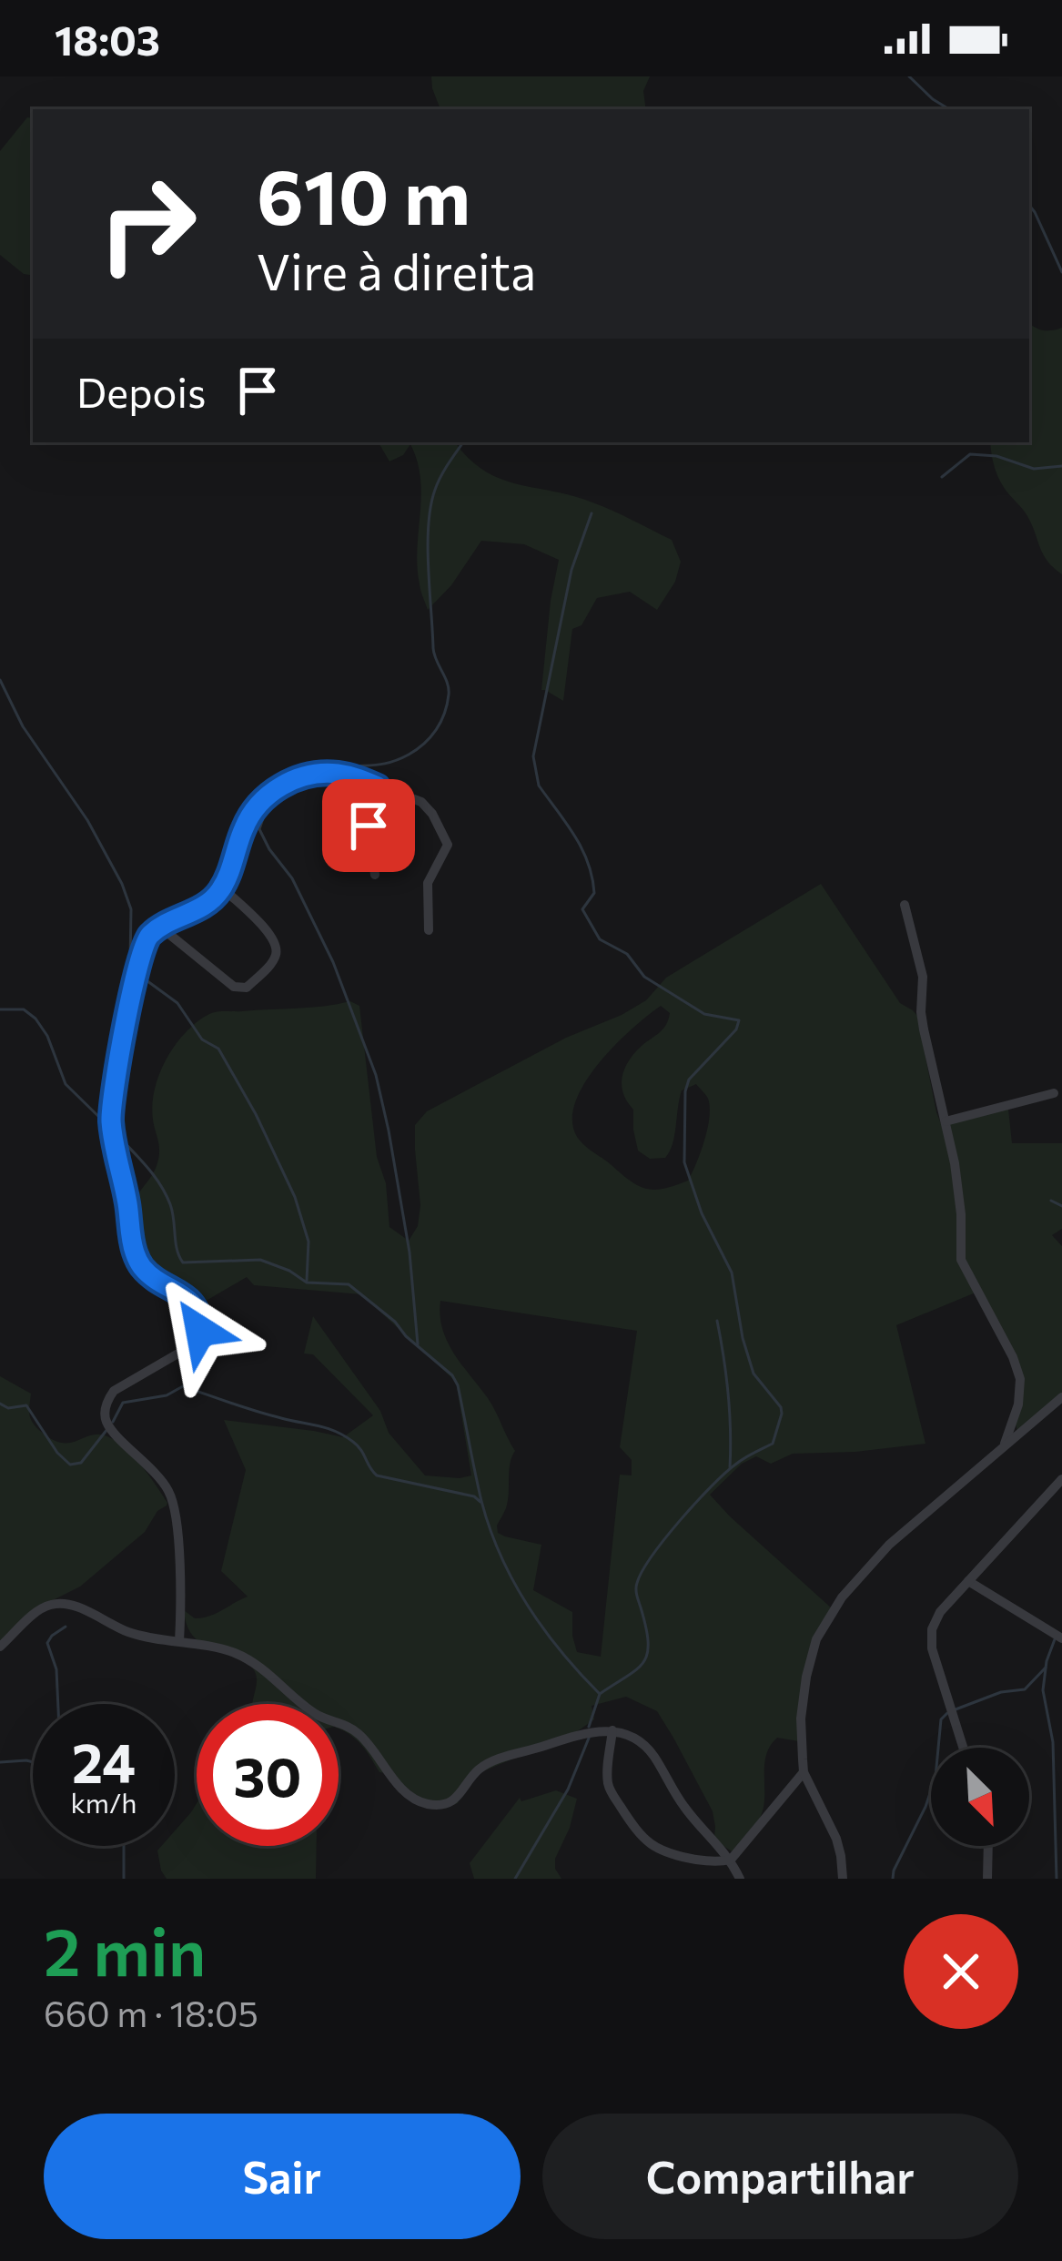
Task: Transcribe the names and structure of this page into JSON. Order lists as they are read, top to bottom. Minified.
{"north":"bottom right","page":{"status":"18:03","turn":["610 m","Vire à direita"],"then":"Depois","speed":"24 km/h","limit":"30","heading":["2 min","660 m · 18:05"],"buttons":["Sair","Compartilhar"]}}
